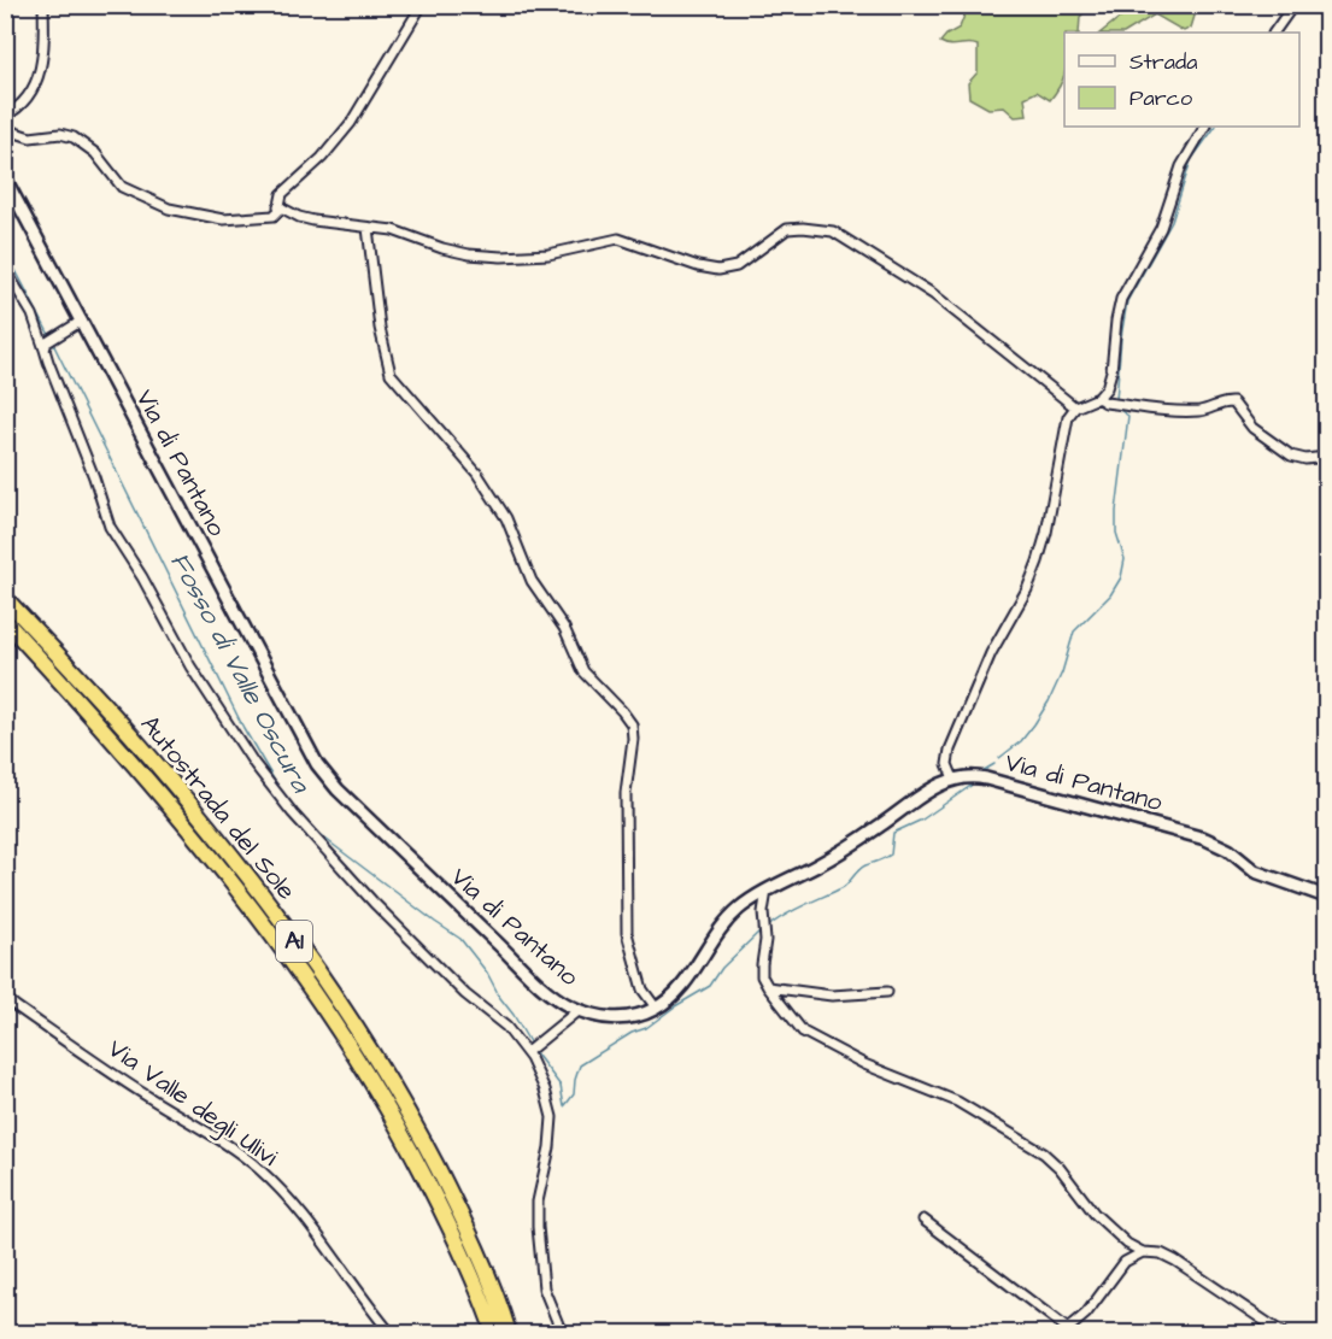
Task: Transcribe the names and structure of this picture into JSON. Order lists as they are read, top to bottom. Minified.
{"streets":{"highway":["Autostrada del Sole","A1"],"street":["Via di Pantano","Via Valle degli Ulivi"]},"water":["Fosso di Valle Oscura"],"legend":["Strada","Parco"]}
